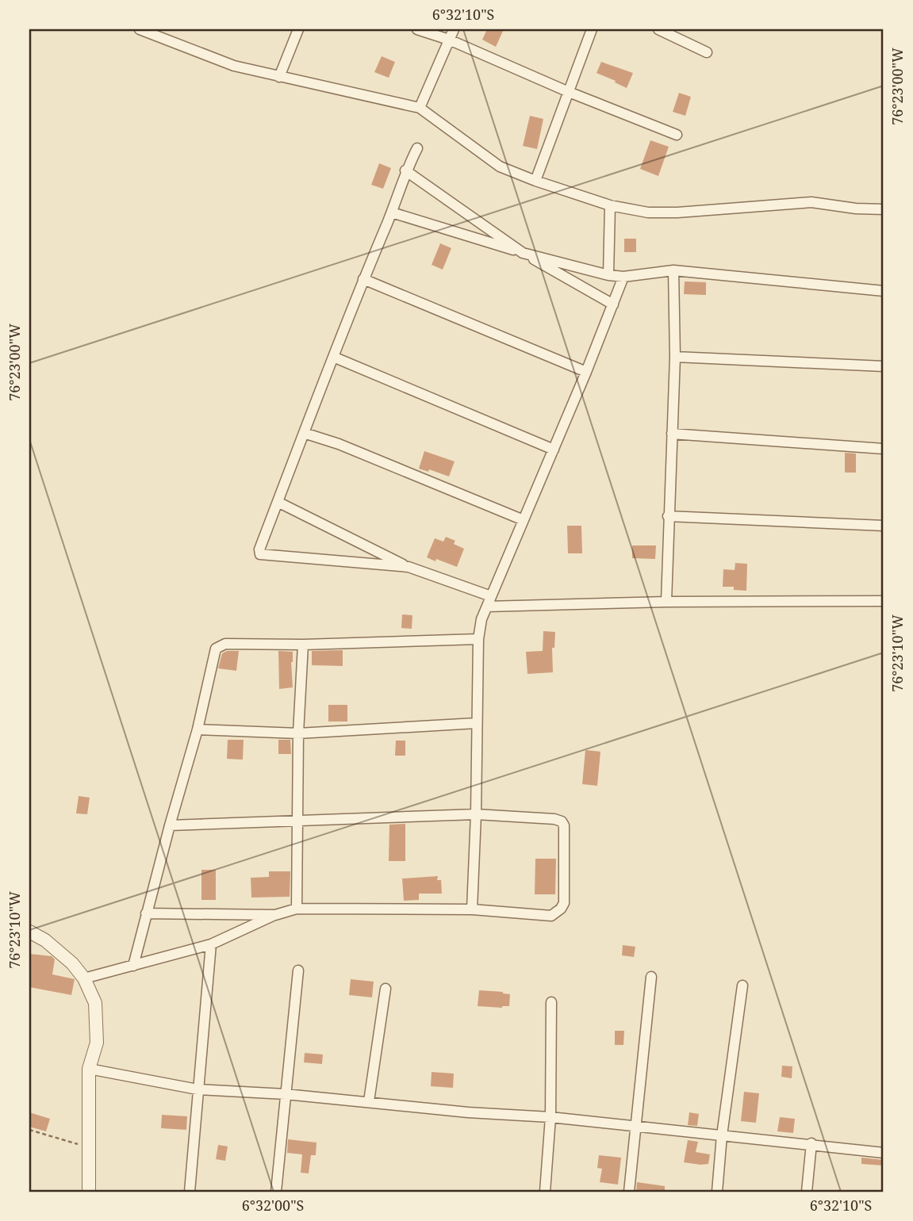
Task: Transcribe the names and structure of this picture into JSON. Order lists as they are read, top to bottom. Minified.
{"coordinates":["6°32'10\"S","76°23'00\"W","76°23'10\"W","6°32'00\"S"]}
